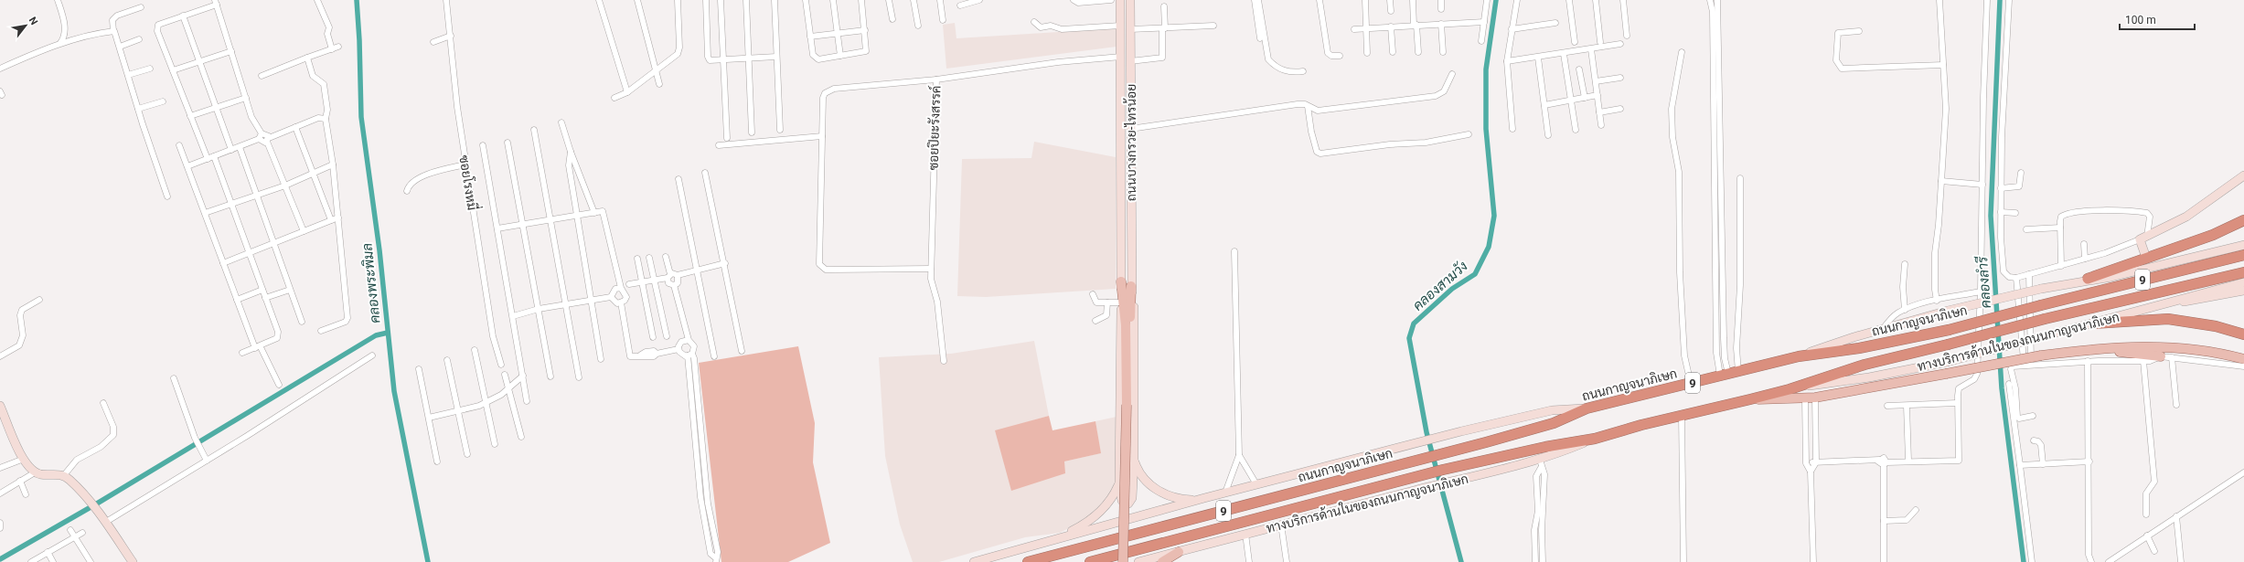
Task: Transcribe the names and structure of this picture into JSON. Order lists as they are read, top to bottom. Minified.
{"streets":{"highway":["9","ถนนกาญจนาภิเษก"],"main road":["ถนนบางกรวย-ไทรน้อย","ทางบริการด้านในของถนนกาญจนาภิเษก"],"street":["ซอยปิยะรังสรรค์","ซอยโรงหมี่"]},"crossings":[["ซอยปิยะรังสรรค์","ถนนบางกรวย-ไทรน้อย"],["9","ทางบริการด้านในของถนนกาญจนาภิเษก"]],"water":["คลองลำรี","คลองพระพิมล","คลองสามวัง"],"scale_bar":"100 m","north":"top right"}
